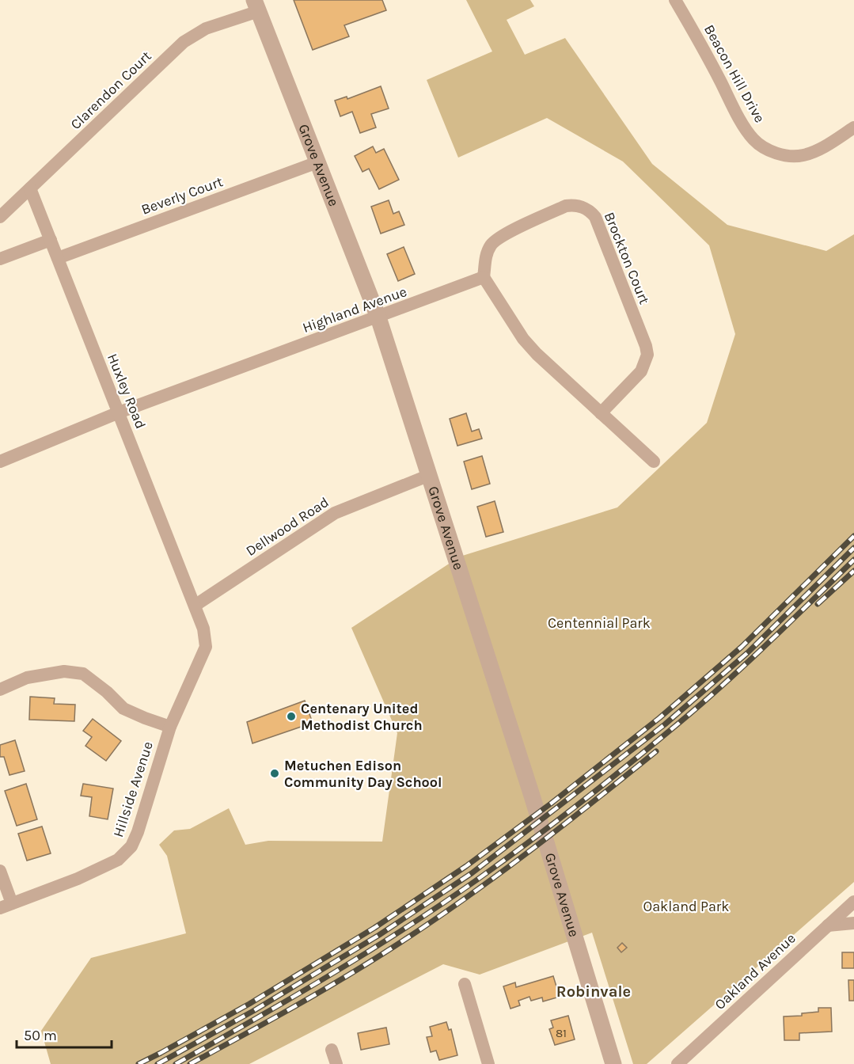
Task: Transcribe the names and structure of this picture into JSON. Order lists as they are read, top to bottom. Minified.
{"streets":{"street":["Beacon Hill Drive","Clarendon Court","Grove Avenue","Beverly Court","Brockton Court","Highland Avenue","Huxley Road","Dellwood Road","Hillside Avenue","Oakland Avenue"]},"crossings":[["Clarendon Court","Grove Avenue"],["Clarendon Court","Huxley Road"],["Grove Avenue","Beverly Court"],["Grove Avenue","Highland Avenue"],["Grove Avenue","Dellwood Road"],["Beverly Court","Huxley Road"],["Brockton Court","Highland Avenue"],["Highland Avenue","Huxley Road"],["Huxley Road","Dellwood Road"],["Huxley Road","Hillside Avenue"],["Dellwood Road","Hillside Avenue"]],"districts":["Robinvale"],"parks":["Centennial Park","Oakland Park"],"places":["Centenary United Methodist Church","Metuchen Edison Community Day School"],"house_numbers":["81"],"scale_bar":"50 m"}
